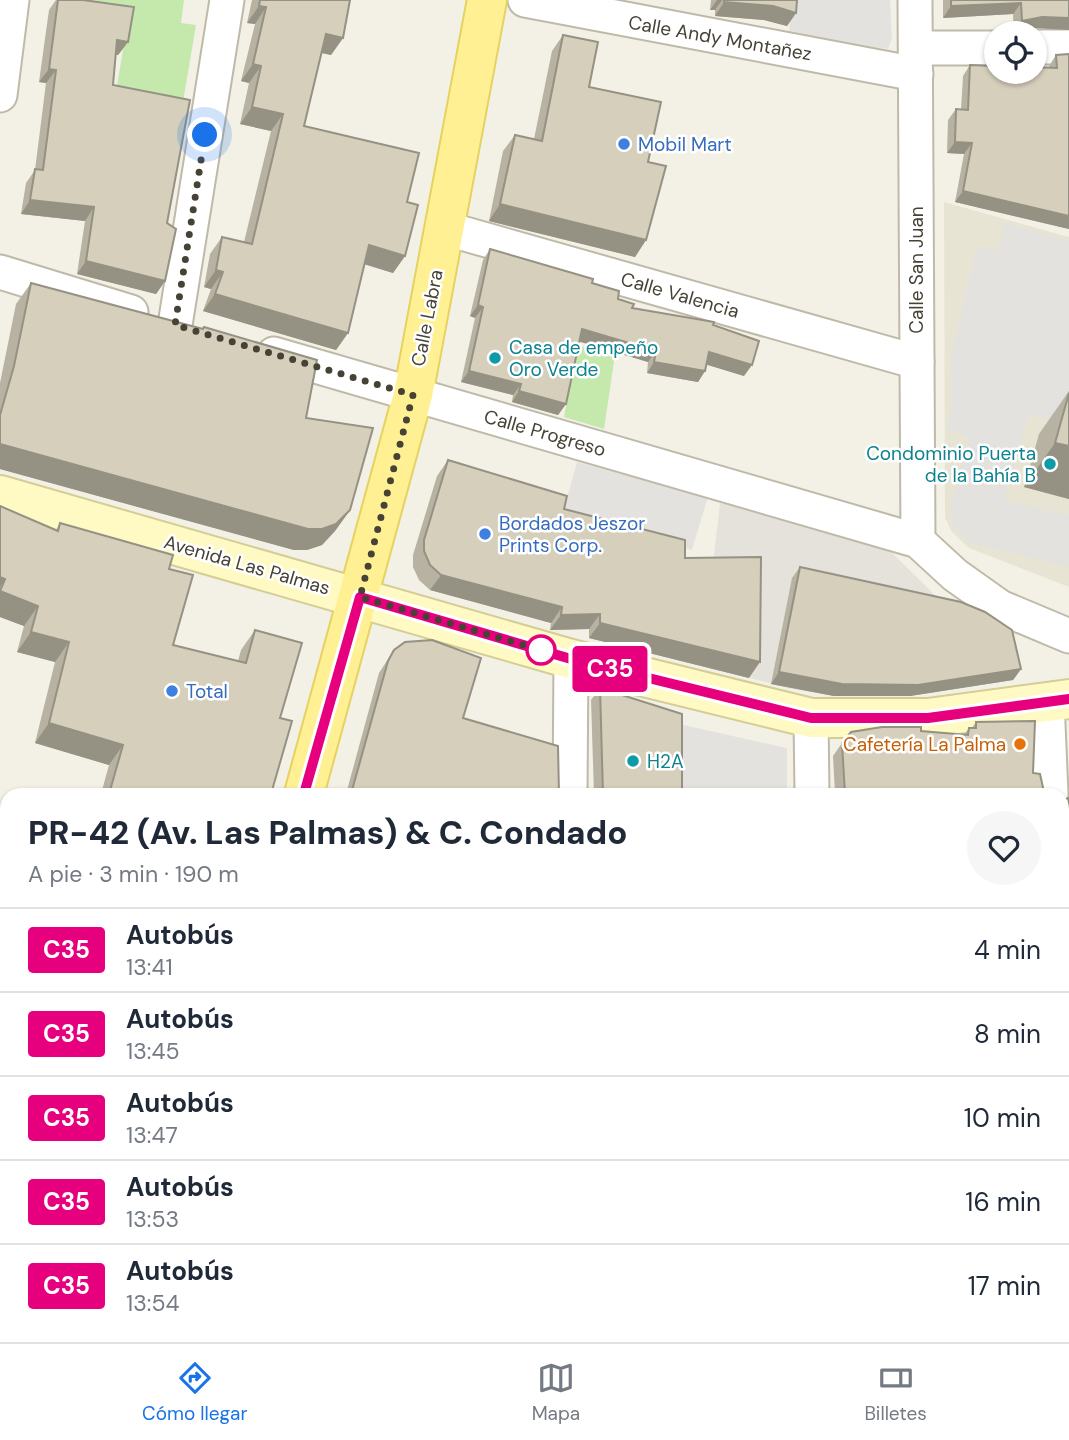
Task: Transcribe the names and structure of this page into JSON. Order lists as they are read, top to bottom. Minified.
{"streets":{"main road":["Calle Labra"],"street":["Calle Andy Montañez","Calle San Juan","Calle Valencia","Calle Progreso","Avenida Las Palmas"]},"crossings":[["Calle Andy Montañez","Calle San Juan"],["Calle San Juan","Calle Valencia"],["Calle San Juan","Calle Progreso"],["Calle Valencia","Calle Labra"],["Calle Labra","Calle Progreso"],["Calle Labra","Avenida Las Palmas"]],"places":["Mobil Mart","Casa de empeño Oro Verde","Condominio Puerta de la Bahía B","Bordados Jeszor Prints Corp.","Total","Cafetería La Palma","H2A"],"lines":["bus line C35"],"page":{"on_map":"C35","heading":["PR-42 (Av. Las Palmas) & C. Condado","A pie · 3 min · 190 m"],"list":[{"mark":"C35","name":"Autobús","note":"13:41","value":"4 min"},{"mark":"C35","name":"Autobús","note":"13:45","value":"8 min"},{"mark":"C35","name":"Autobús","note":"13:47","value":"10 min"},{"mark":"C35","name":"Autobús","note":"13:53","value":"16 min"},{"mark":"C35","name":"Autobús","note":"13:54","value":"17 min"}],"tabs":["Cómo llegar","Mapa","Billetes"]}}
